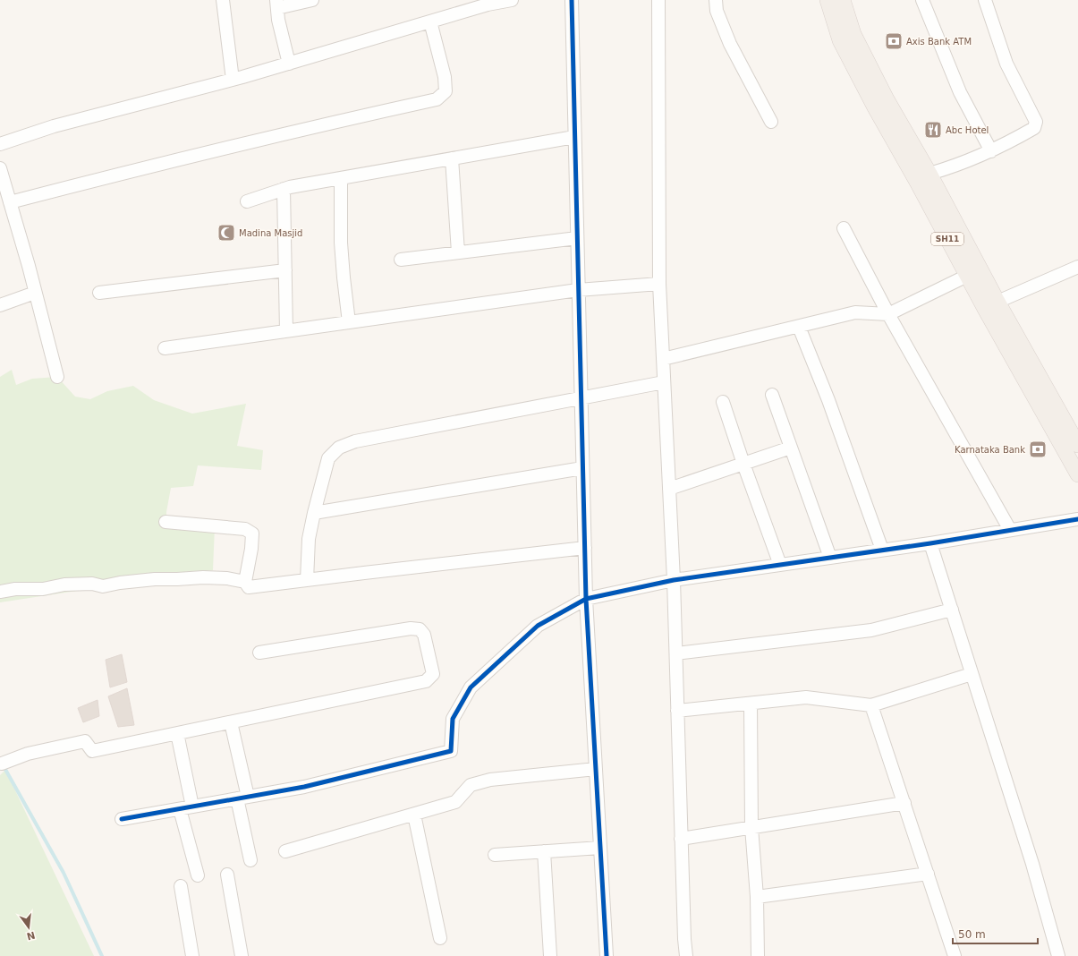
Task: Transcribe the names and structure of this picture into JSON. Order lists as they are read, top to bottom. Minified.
{"streets":{"main road":["SH11"]},"places":{"bank":["Axis Bank ATM","Karnataka Bank"],"restaurant":["Abc Hotel"],"mosque":["Madina Masjid"]},"scale_bar":"50 m","north":"bottom"}
